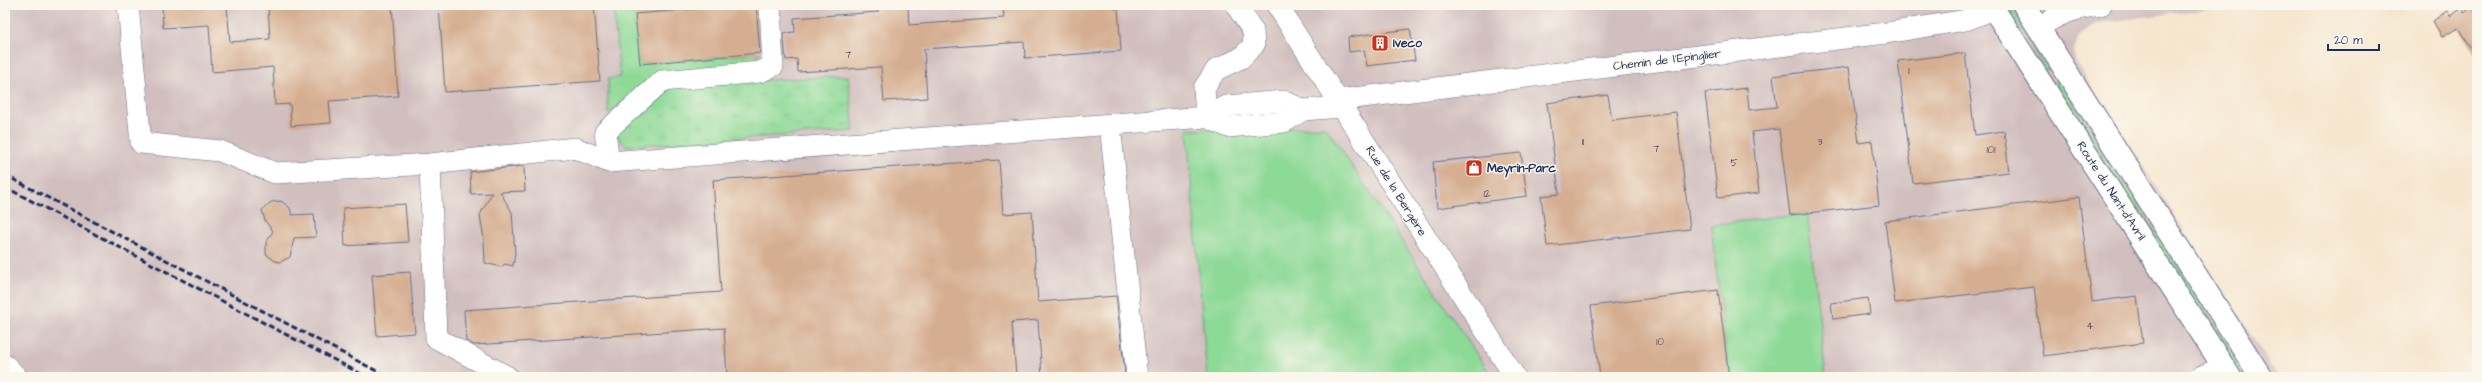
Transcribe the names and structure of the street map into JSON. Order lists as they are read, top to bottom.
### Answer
{
  "streets": {
    "main road": ["Route du Nant-d'Avril"],
    "street": ["Chemin de l'Epinglier", "Rue de la Bergère"]
  },
  "crossings": [
    ["Chemin de l'Epinglier", "Rue de la Bergère"],
    ["Chemin de l'Epinglier", "Route du Nant-d'Avril"]
  ],
  "places": {
    "building": ["Iveco"],
    "shop": ["Meyrin-Parc"]
  },
  "house_numbers": [
    "7",
    "1",
    "11",
    "3",
    "7",
    "101",
    "5",
    "12",
    "4",
    "10"
  ],
  "scale_bar": "20 m"
}
